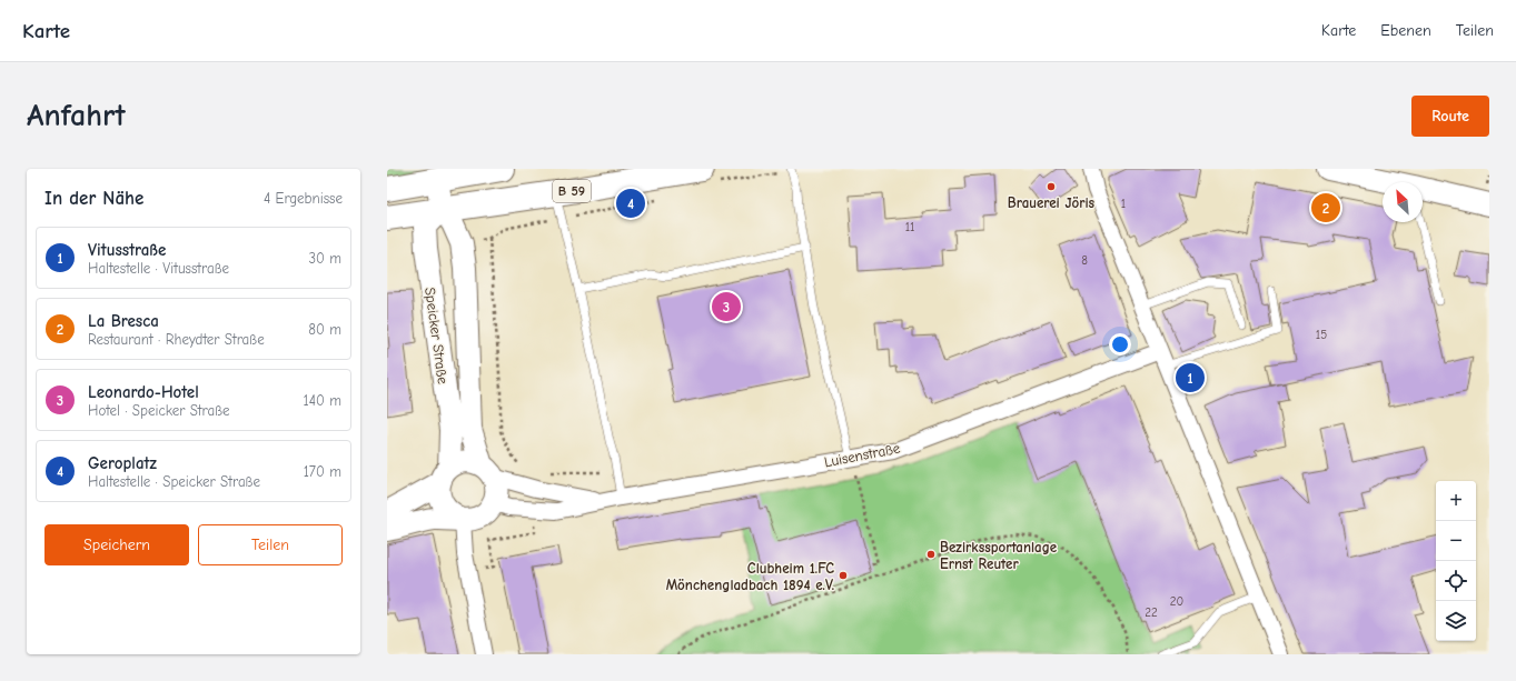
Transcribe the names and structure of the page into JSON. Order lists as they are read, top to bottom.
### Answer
{
  "streets": {
    "main road": ["B 59"],
    "street": ["Speicker Straße", "Luisenstraße"]
  },
  "crossings": [
    ["B 59", "Speicker Straße"],
    ["Speicker Straße", "Luisenstraße"]
  ],
  "places": ["Brauerei Jöris", "Bezirkssportanlage Ernst Reuter", "Clubheim 1.FC Mönchengladbach 1894 e.V."],
  "house_numbers": [
    "1",
    "11",
    "8",
    "15",
    "20",
    "22"
  ],
  "north": "top left",
  "page": {
    "header": "Karte",
    "nav": ["Karte", "Ebenen", "Teilen"],
    "buttons": [
      "Route",
      ["Speichern", "Teilen"]
    ],
    "title": "Anfahrt",
    "heading": ["In der Nähe", "4 Ergebnisse"],
    "pins": [
      "4",
      "2",
      "3",
      "1"
    ],
    "list": [
      {
        "mark": "1",
        "name": "Vitusstraße",
        "note": "Haltestelle · Vitusstraße",
        "value": "30 m"
      },
      {
        "mark": "2",
        "name": "La Bresca",
        "note": "Restaurant · Rheydter Straße",
        "value": "80 m"
      },
      {
        "mark": "3",
        "name": "Leonardo-Hotel",
        "note": "Hotel · Speicker Straße",
        "value": "140 m"
      },
      {
        "mark": "4",
        "name": "Geroplatz",
        "note": "Haltestelle · Speicker Straße",
        "value": "170 m"
      }
    ],
    "map_buttons": ["+", "−"]
  }
}
